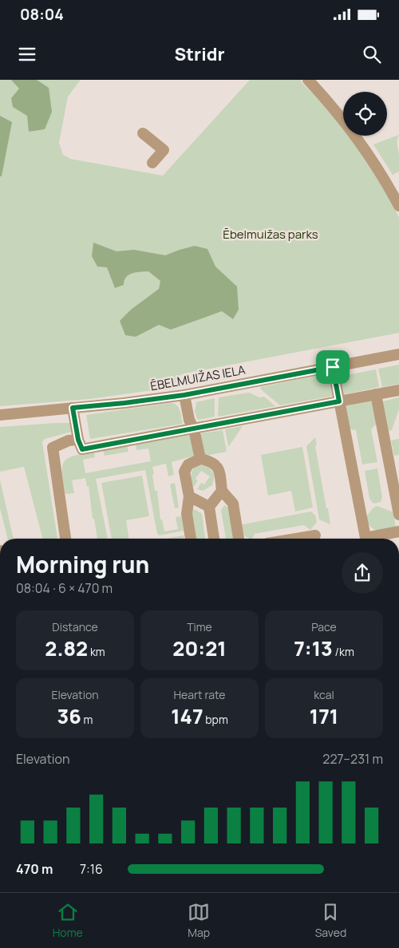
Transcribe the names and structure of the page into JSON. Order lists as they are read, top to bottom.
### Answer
{
  "streets": {
    "street": ["ĒBELMUIŽAS IELA"]
  },
  "parks": ["Ēbelmuižas parks"],
  "page": {
    "status": "08:04",
    "header": "Stridr",
    "heading": ["Morning run", "08:04 · 6 × 470 m"],
    "stats": [
      ["Distance", "2.82 km"],
      ["Time", "20:21"],
      ["Pace", "7:13 /km"],
      ["Elevation", "36 m"],
      ["Heart rate", "147 bpm"],
      ["kcal", "171"]
    ],
    "chart": ["Elevation", "227–231 m"],
    "list": [
      {
        "name": "470 m",
        "note": "7:16"
      }
    ],
    "tabs": ["Home", "Map", "Saved"]
  }
}
